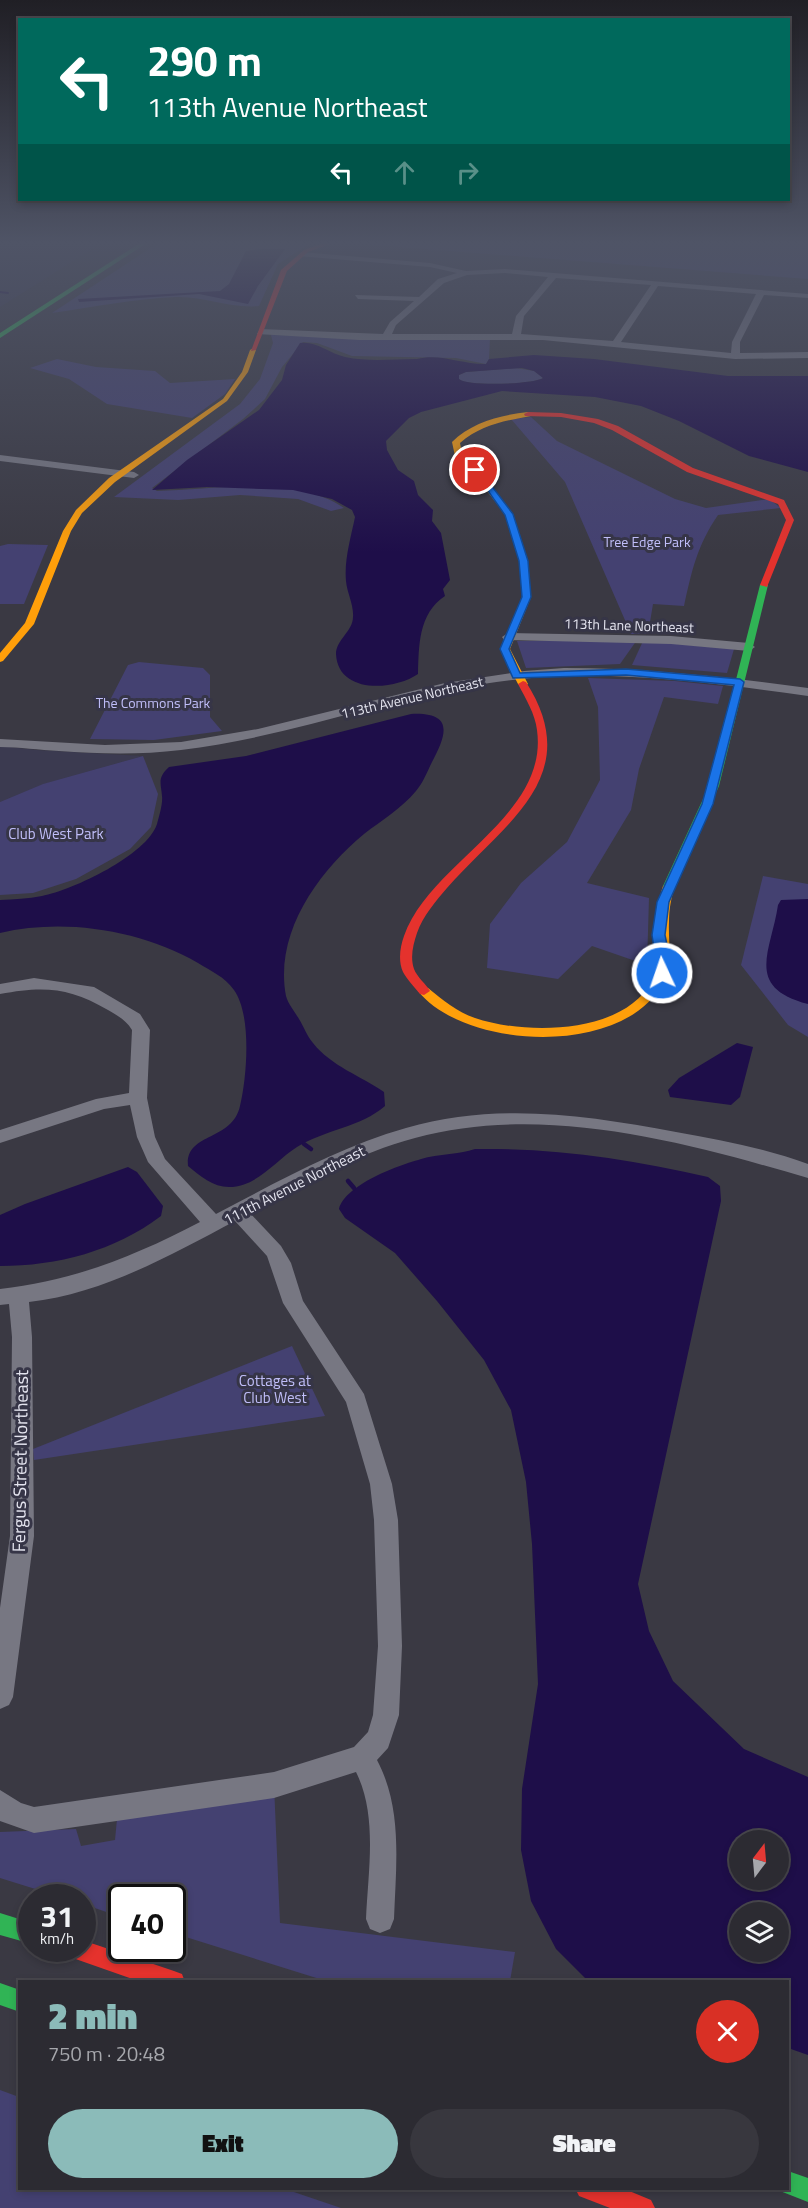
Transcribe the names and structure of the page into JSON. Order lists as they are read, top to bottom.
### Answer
{
  "streets": {
    "street": [
      "113th Lane Northeast",
      "113th Avenue Northeast",
      "111th Avenue Northeast",
      "Fergus Street Northeast"
    ]
  },
  "crossings": [
    ["111th Avenue Northeast", "Fergus Street Northeast"]
  ],
  "parks": [
    "Tree Edge Park",
    "The Commons Park",
    "Club West Park",
    "Cottages at Club West"
  ],
  "north": "top",
  "page": {
    "turn": ["290 m", "113th Avenue Northeast"],
    "speed": "31 km/h",
    "limit": "40",
    "heading": ["2 min", "750 m · 20:48"],
    "buttons": ["Exit", "Share"]
  }
}
